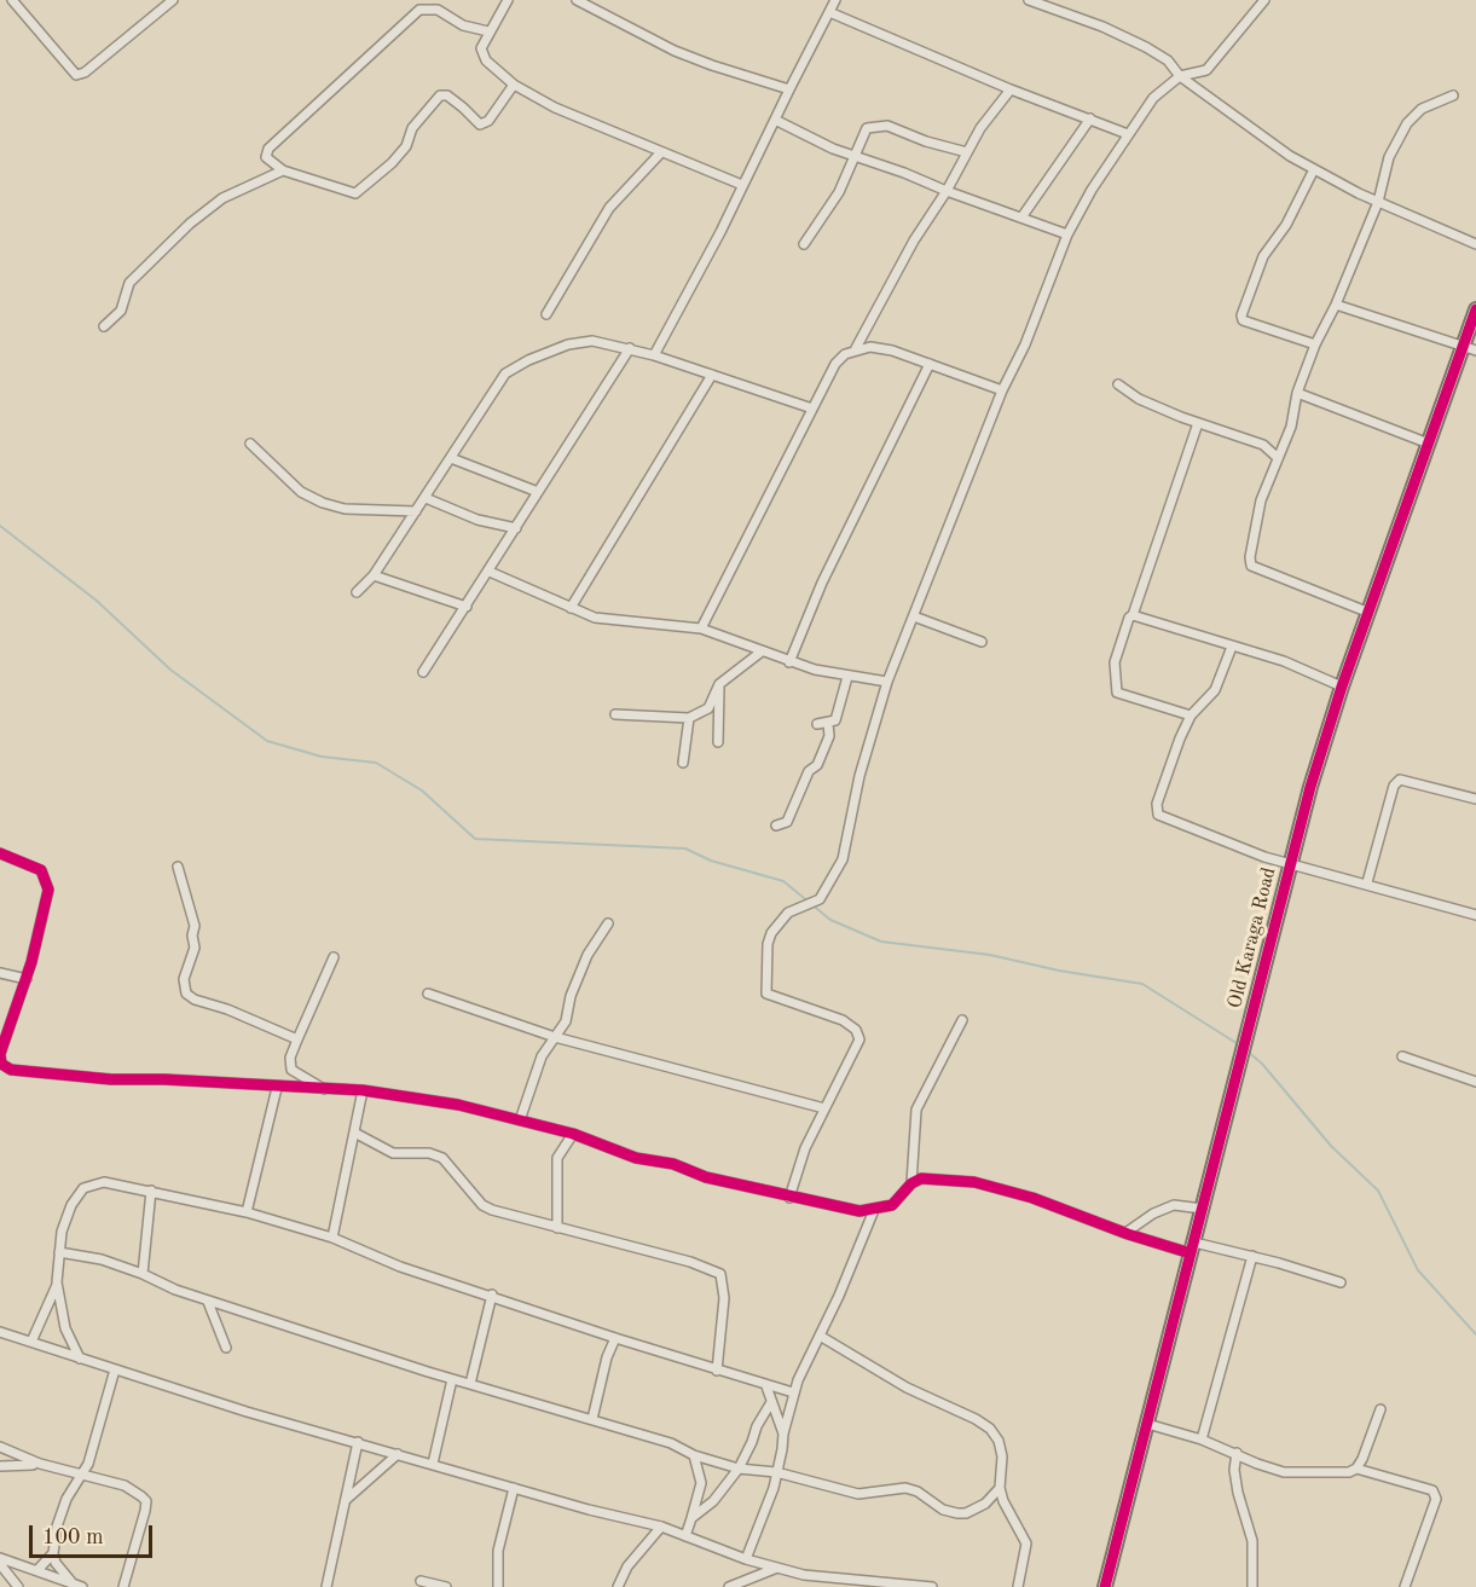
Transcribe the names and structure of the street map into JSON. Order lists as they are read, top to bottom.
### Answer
{
  "streets": {
    "street": ["Old Karaga Road"]
  },
  "scale_bar": "100 m"
}
